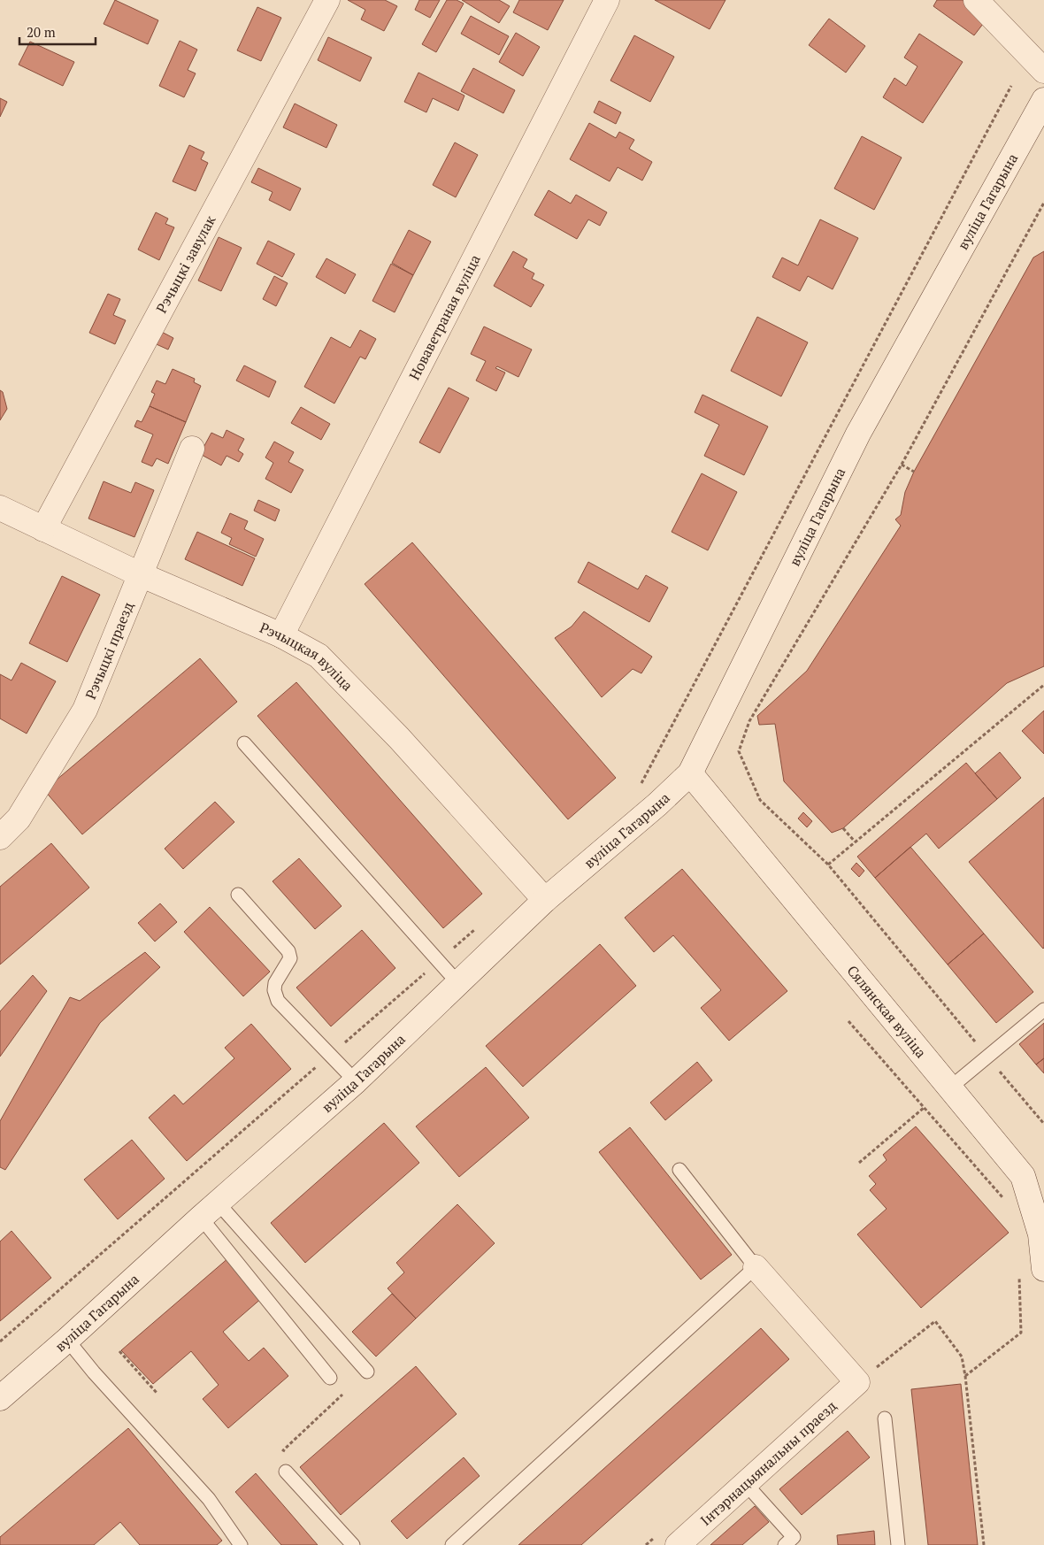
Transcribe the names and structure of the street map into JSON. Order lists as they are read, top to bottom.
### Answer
{
  "streets": {
    "street": [
      "вуліца Гагарына",
      "Рэчыцкі завулак",
      "Новаветраная вуліца",
      "Рэчыцкі праезд",
      "Рэчыцкая вуліца",
      "Сялянская вуліца",
      "Інтэрнацыянальны праезд"
    ]
  },
  "crossings": [
    ["вуліца Гагарына", "Рэчыцкая вуліца"],
    ["вуліца Гагарына", "Сялянская вуліца"],
    ["Рэчыцкі завулак", "Рэчыцкая вуліца"],
    ["Новаветраная вуліца", "Рэчыцкая вуліца"],
    ["Рэчыцкі праезд", "Рэчыцкая вуліца"]
  ],
  "scale_bar": "20 m"
}
